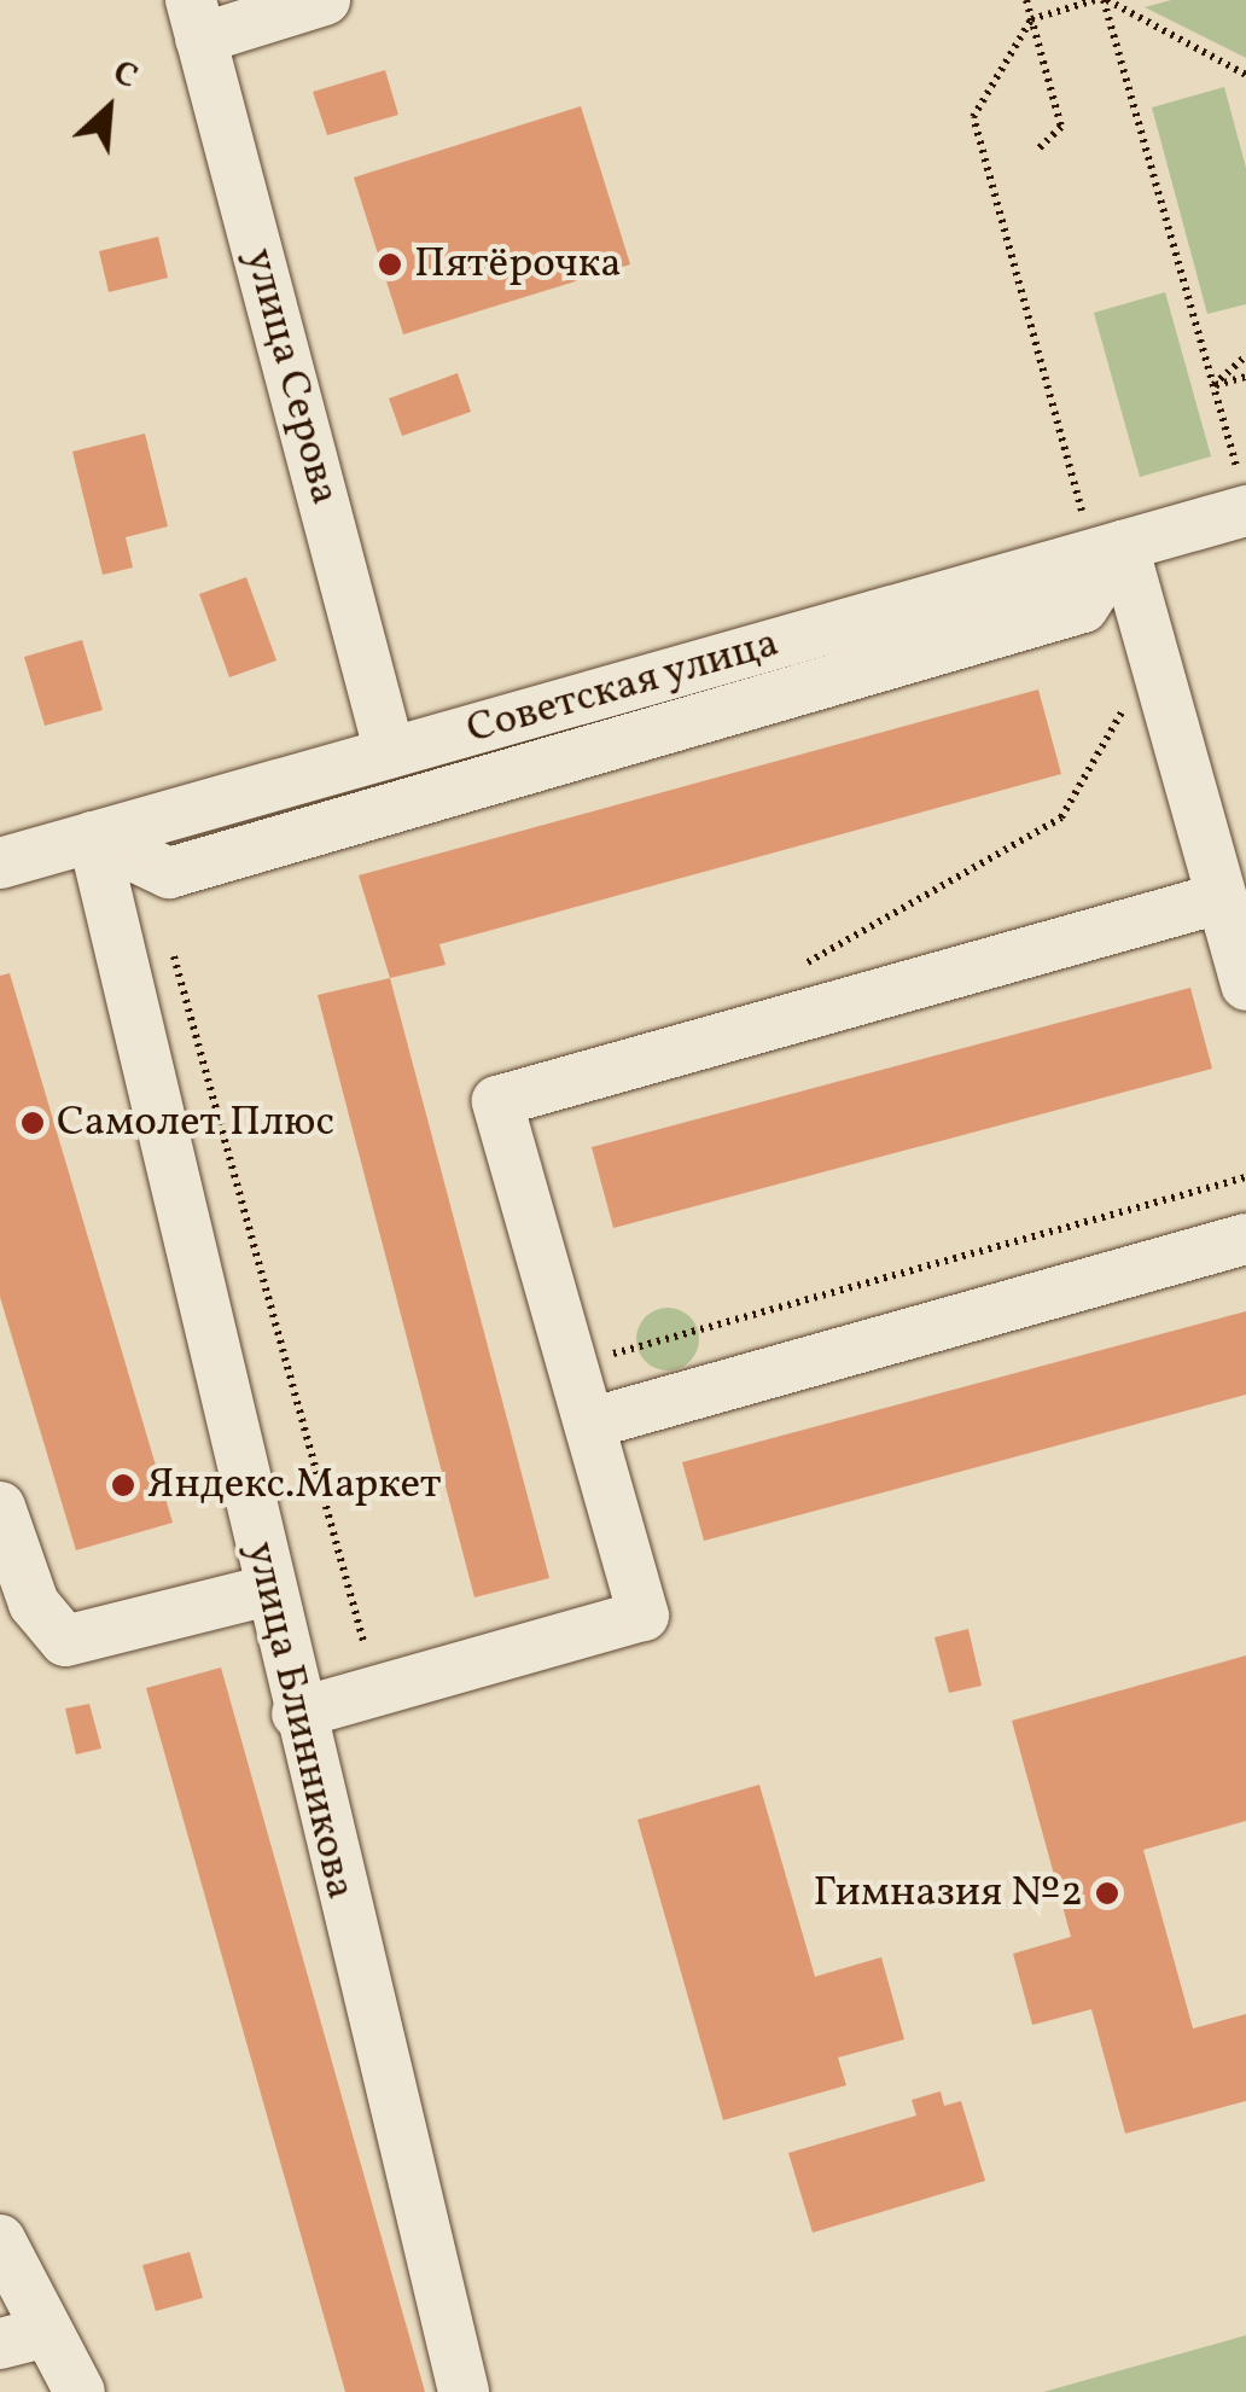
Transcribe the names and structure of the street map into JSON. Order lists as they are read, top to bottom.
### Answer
{
  "streets": {
    "street": ["улица Серова", "Советская улица", "улица Блинникова"]
  },
  "crossings": [
    ["улица Серова", "Советская улица"],
    ["Советская улица", "улица Блинникова"]
  ],
  "places": [
    "Пятёрочка",
    "Самолет Плюс",
    "Яндекс.Маркет",
    "Гимназия №2"
  ],
  "north": "top right"
}
